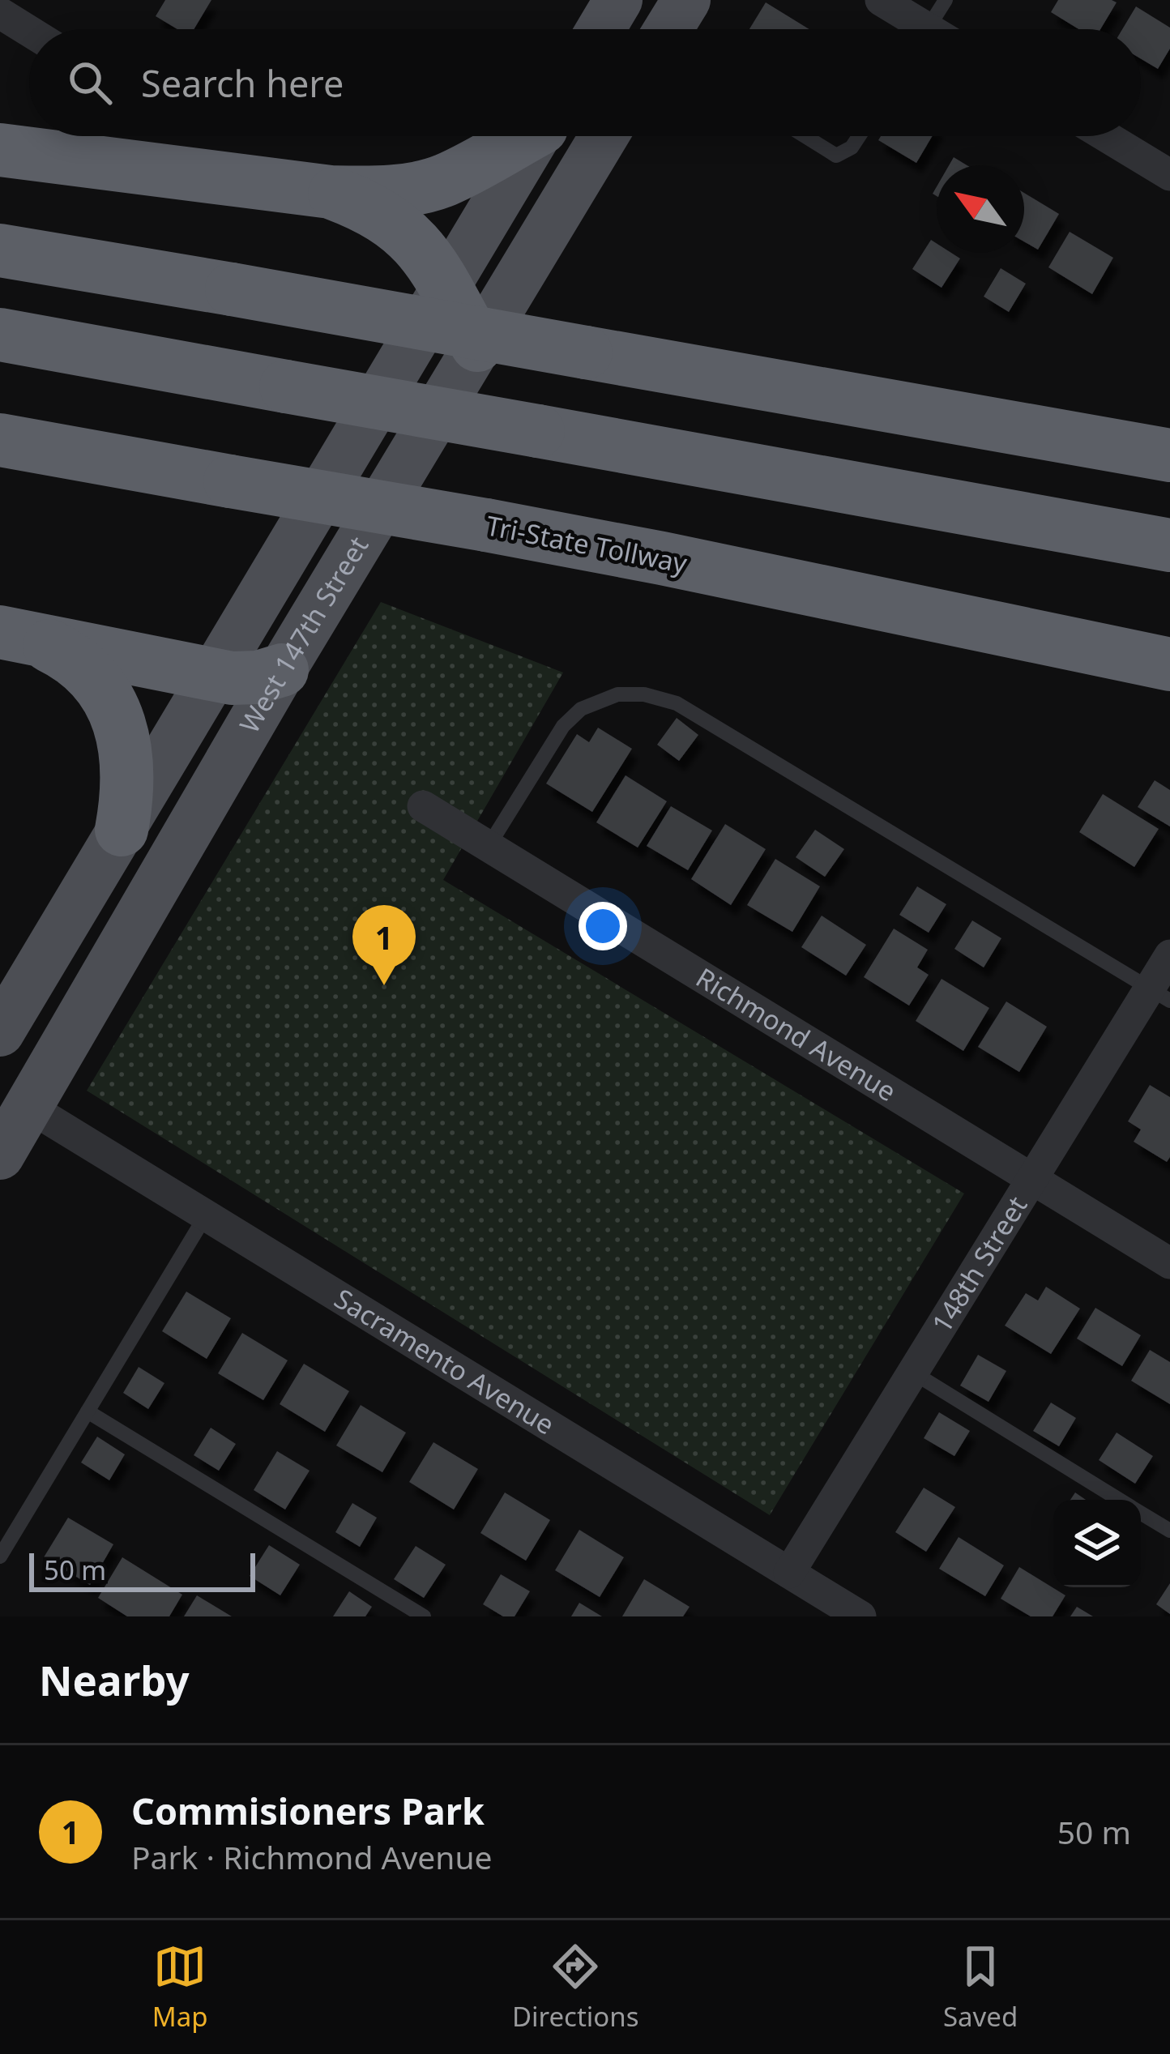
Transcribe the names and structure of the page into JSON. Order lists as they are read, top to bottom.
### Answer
{
  "streets": {
    "highway": ["Tri-State Tollway"],
    "main road": ["West 147th Street"],
    "street": ["Richmond Avenue", "148th Street", "Sacramento Avenue"]
  },
  "crossings": [
    ["West 147th Street", "Sacramento Avenue"],
    ["Richmond Avenue", "148th Street"],
    ["148th Street", "Sacramento Avenue"]
  ],
  "scale_bar": "50 m",
  "north": "top left",
  "page": {
    "search": "Search here",
    "pins": "1",
    "scale": "50 m",
    "heading": "Nearby",
    "list": [
      {
        "mark": "1",
        "name": "Commisioners Park",
        "note": "Park · Richmond Avenue",
        "value": "50 m"
      }
    ],
    "nav": ["Map", "Directions", "Saved"]
  }
}
